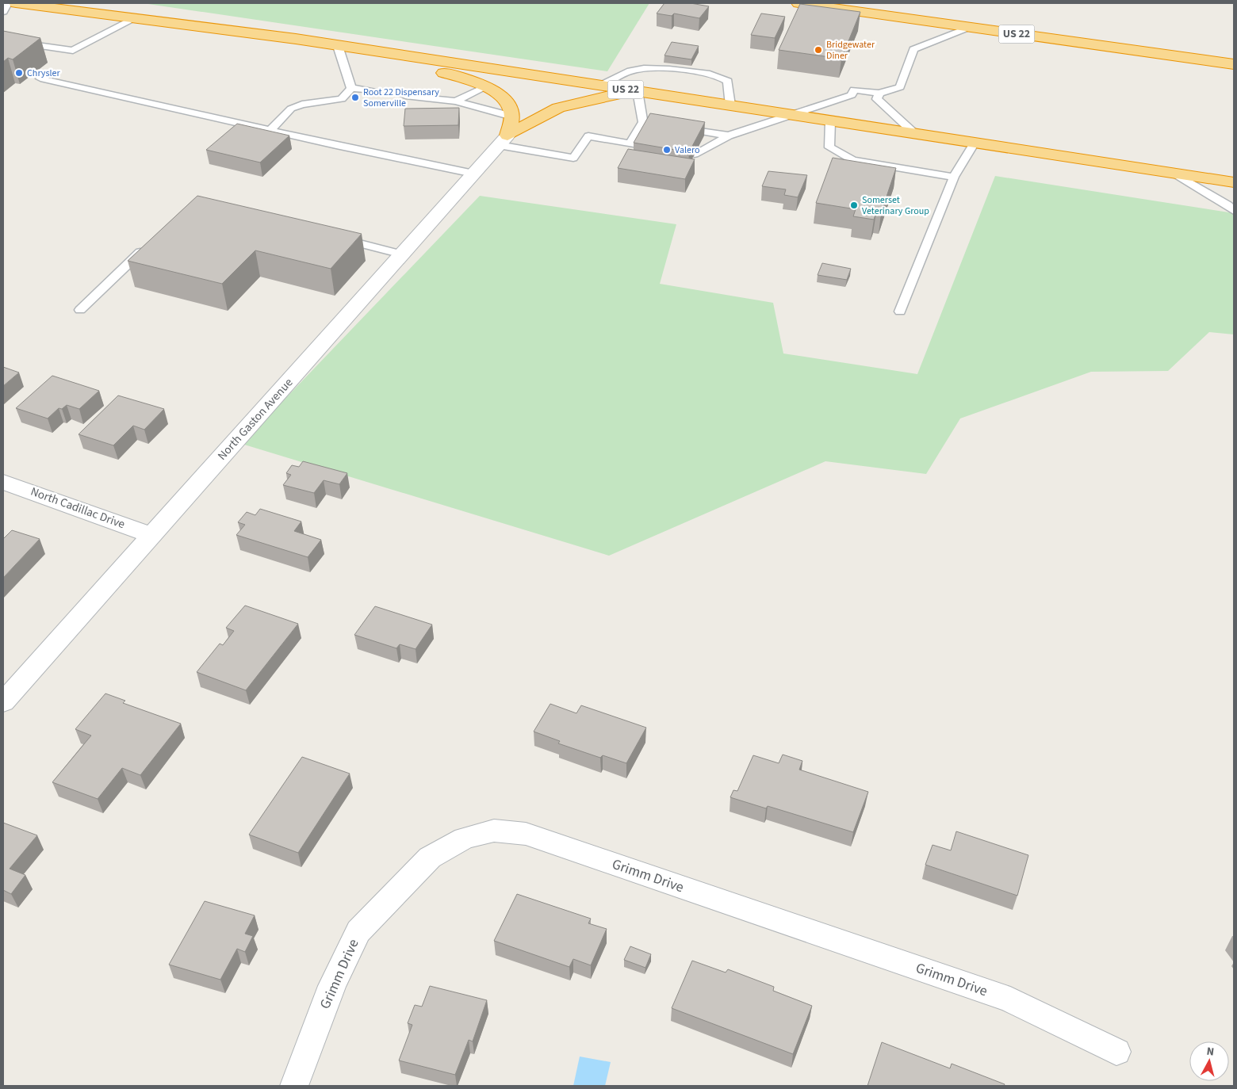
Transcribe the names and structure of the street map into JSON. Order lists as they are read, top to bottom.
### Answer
{
  "streets": {
    "highway": ["US 22"],
    "street": ["North Gaston Avenue", "North Cadillac Drive", "Grimm Drive"]
  },
  "crossings": [
    ["North Gaston Avenue", "North Cadillac Drive"]
  ],
  "places": [
    "Bridgewater Diner",
    "Chrysler",
    "Root 22 Dispensary Somerville",
    "Valero",
    "Somerset Veterinary Group"
  ],
  "north": "top"
}
